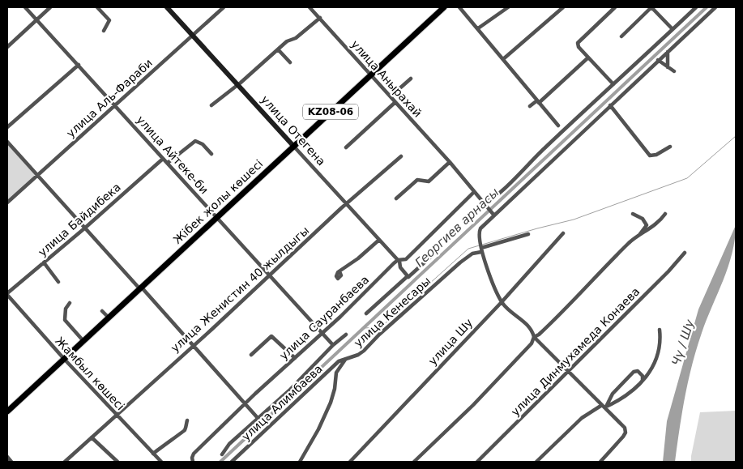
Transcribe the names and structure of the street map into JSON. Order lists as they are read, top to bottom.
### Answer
{
  "streets": {
    "highway": ["KZ08-06", "Жібек жолы көшесі"],
    "main road": ["улица Отегена"],
    "street": [
      "улица Анырахай",
      "улица Аль-Фараби",
      "улица Айтеке-би",
      "улица Байдибека",
      "улица Женистин 40 жылдыгы",
      "улица Кенесары",
      "улица Сауранбаева",
      "улица Шу",
      "улица Динмухамеда Конаева",
      "Жамбыл көшесі",
      "улица Алимбаева"
    ]
  },
  "crossings": [
    ["улица Анырахай", "Жібек жолы көшесі"],
    ["улица Анырахай", "улица Сауранбаева"],
    ["улица Аль-Фараби", "улица Отегена"],
    ["улица Аль-Фараби", "улица Айтеке-би"],
    ["улица Отегена", "Жібек жолы көшесі"],
    ["улица Отегена", "улица Женистин 40 жылдыгы"],
    ["улица Отегена", "улица Сауранбаева"],
    ["улица Айтеке-би", "Жібек жолы көшесі"],
    ["улица Айтеке-би", "улица Байдибека"],
    ["улица Айтеке-би", "улица Женистин 40 жылдыгы"],
    ["улица Айтеке-би", "улица Сауранбаева"],
    ["Жібек жолы көшесі", "Жамбыл көшесі"],
    ["улица Байдибека", "Жамбыл көшесі"],
    ["улица Женистин 40 жылдыгы", "Жамбыл көшесі"],
    ["улица Кенесары", "улица Алимбаева"]
  ],
  "water": ["Георгиев арнасы", "Чү / Шу"]
}
